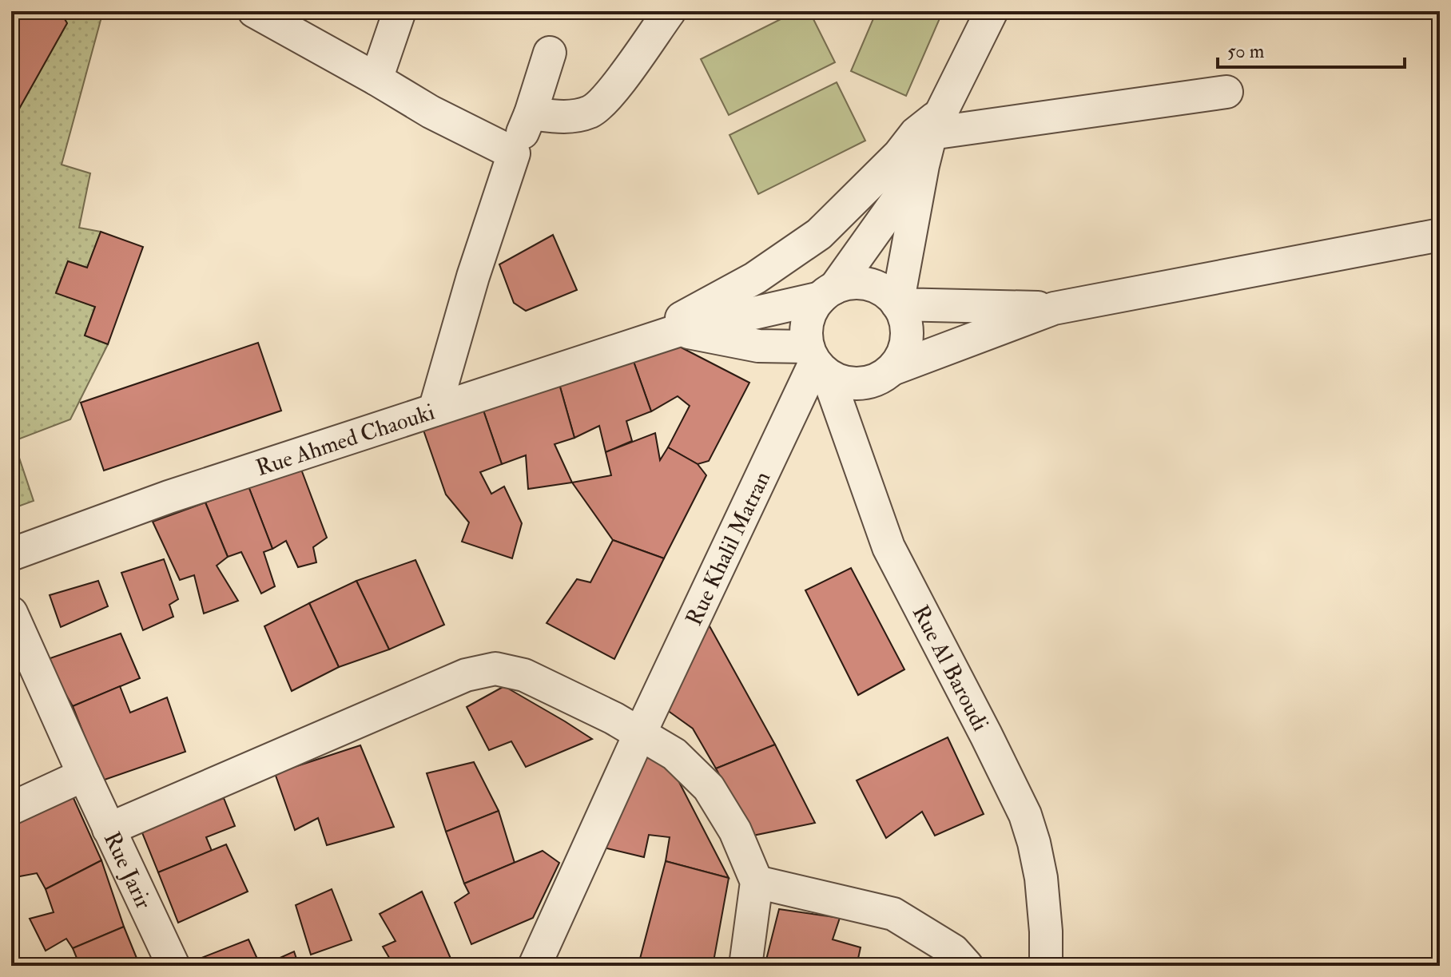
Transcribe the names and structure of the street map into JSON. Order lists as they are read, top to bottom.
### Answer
{
  "streets": {
    "street": [
      "Rue Ahmed Chaouki",
      "Rue Khalil Matran",
      "Rue Al Baroudi",
      "Rue Jarir"
    ]
  },
  "crossings": [
    ["Rue Ahmed Chaouki", "Rue Khalil Matran"],
    ["Rue Ahmed Chaouki", "Rue Al Baroudi"],
    ["Rue Khalil Matran", "Rue Al Baroudi"]
  ],
  "scale_bar": "50 m"
}
